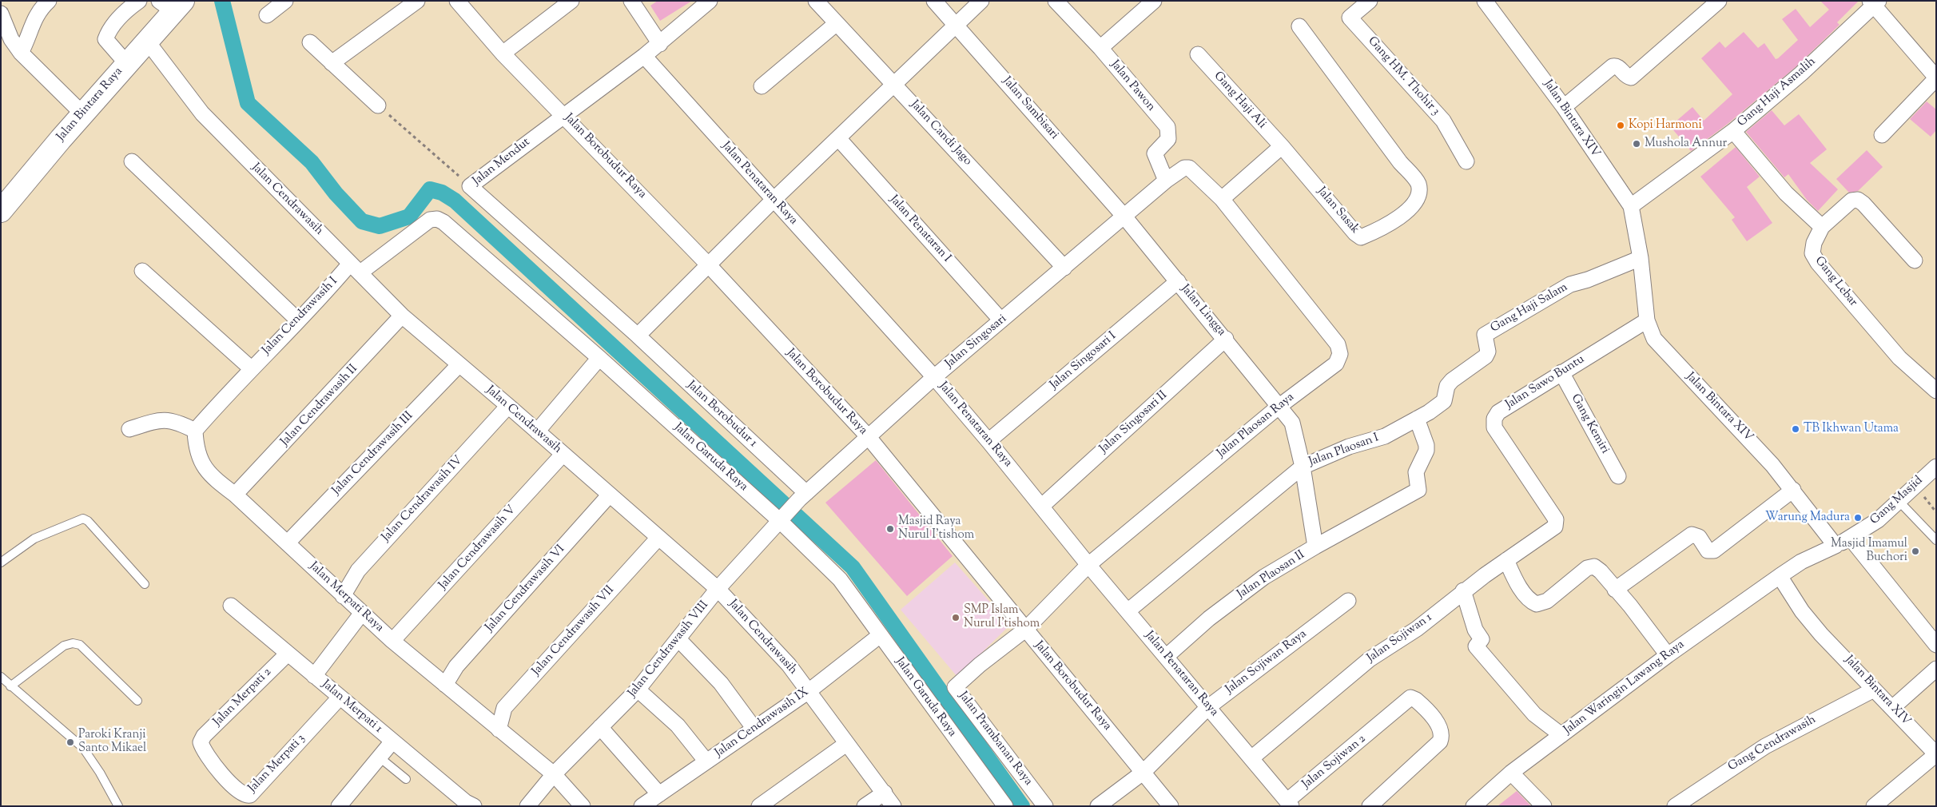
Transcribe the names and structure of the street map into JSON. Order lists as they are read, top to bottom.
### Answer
{
  "streets": {
    "main road": ["Jalan Bintara Raya"],
    "street": [
      "Gang HM. Thohir 3",
      "Jalan Pawon",
      "Gang Haji Asmalih",
      "Gang Haji Ali",
      "Jalan Sambisari",
      "Jalan Bintara XIV",
      "Jalan Candi Jago",
      "Jalan Borobudur Raya",
      "Jalan Mendut",
      "Jalan Penataran Raya",
      "Jalan Cendrawasih",
      "Jalan Sasak",
      "Jalan Penataran I",
      "Gang Lebar",
      "Gang Haji Salam",
      "Jalan Lingga",
      "Jalan Cendrawasih I",
      "Jalan Singosari",
      "Jalan Singosari I",
      "Jalan Sawo Buntu",
      "Jalan Cendrawasih II",
      "Jalan Borobudur 1",
      "Jalan Singosari II",
      "Gang Kemiri",
      "Jalan Plaosan Raya",
      "Jalan Plaosan I",
      "Jalan Cendrawasih III",
      "Jalan Garuda Raya",
      "Jalan Cendrawasih IV",
      "Gang Masjid",
      "Jalan Cendrawasih V",
      "Jalan Plaosan II",
      "Jalan Cendrawasih VI",
      "Jalan Merpati Raya",
      "Jalan Cendrawasih VII",
      "Jalan Sojiwan 1",
      "Jalan Cendrawasih VIII",
      "Jalan Sojiwan Raya",
      "Jalan Waringin Lawang Raya",
      "Jalan Merpati 2",
      "Jalan Merpati 1",
      "Jalan Cendrawasih IX",
      "Jalan Prambanan Raya",
      "Gang Cendrawasih",
      "Jalan Sojiwan 2",
      "Jalan Merpati 3"
    ]
  },
  "crossings": [
    ["Gang Haji Asmalih", "Jalan Bintara XIV"],
    ["Gang Haji Ali", "Jalan Sasak"],
    ["Jalan Bintara Raya", "Jalan Cendrawasih"],
    ["Jalan Sambisari", "Jalan Lingga"],
    ["Jalan Sambisari", "Jalan Singosari"],
    ["Jalan Bintara XIV", "Gang Haji Salam"],
    ["Jalan Bintara XIV", "Jalan Sawo Buntu"],
    ["Jalan Bintara XIV", "Gang Masjid"],
    ["Jalan Bintara XIV", "Jalan Waringin Lawang Raya"],
    ["Jalan Bintara XIV", "Gang Cendrawasih"],
    ["Jalan Candi Jago", "Jalan Singosari"],
    ["Jalan Borobudur Raya", "Jalan Mendut"],
    ["Jalan Borobudur Raya", "Jalan Singosari"],
    ["Jalan Borobudur Raya", "Jalan Plaosan Raya"],
    ["Jalan Borobudur Raya", "Jalan Sojiwan Raya"],
    ["Jalan Borobudur Raya", "Jalan Prambanan Raya"],
    ["Jalan Mendut", "Jalan Penataran Raya"],
    ["Jalan Mendut", "Jalan Borobudur 1"],
    ["Jalan Penataran Raya", "Jalan Singosari"],
    ["Jalan Penataran Raya", "Jalan Singosari I"],
    ["Jalan Penataran Raya", "Jalan Singosari II"],
    ["Jalan Penataran Raya", "Jalan Plaosan Raya"],
    ["Jalan Penataran Raya", "Jalan Plaosan I"],
    ["Jalan Penataran Raya", "Jalan Plaosan II"],
    ["Jalan Penataran Raya", "Jalan Sojiwan 1"],
    ["Jalan Penataran Raya", "Jalan Sojiwan Raya"],
    ["Jalan Penataran Raya", "Jalan Sojiwan 2"],
    ["Jalan Cendrawasih", "Jalan Cendrawasih I"],
    ["Jalan Cendrawasih", "Jalan Cendrawasih II"],
    ["Jalan Cendrawasih", "Jalan Cendrawasih III"],
    ["Jalan Cendrawasih", "Jalan Garuda Raya"],
    ["Jalan Cendrawasih", "Jalan Cendrawasih IV"],
    ["Jalan Cendrawasih", "Jalan Cendrawasih V"],
    ["Jalan Cendrawasih", "Jalan Cendrawasih VI"],
    ["Jalan Cendrawasih", "Jalan Cendrawasih VII"],
    ["Jalan Cendrawasih", "Jalan Cendrawasih VIII"],
    ["Jalan Cendrawasih", "Jalan Cendrawasih IX"],
    ["Jalan Penataran I", "Jalan Singosari"],
    ["Gang Haji Salam", "Jalan Plaosan I"],
    ["Jalan Lingga", "Jalan Singosari"],
    ["Jalan Lingga", "Jalan Singosari I"],
    ["Jalan Lingga", "Jalan Singosari II"],
    ["Jalan Lingga", "Jalan Plaosan Raya"],
    ["Jalan Lingga", "Jalan Plaosan I"],
    ["Jalan Lingga", "Jalan Plaosan II"],
    ["Jalan Cendrawasih I", "Jalan Garuda Raya"],
    ["Jalan Singosari", "Jalan Borobudur 1"],
    ["Jalan Singosari", "Jalan Garuda Raya"],
    ["Jalan Singosari", "Jalan Cendrawasih VIII"],
    ["Jalan Sawo Buntu", "Gang Kemiri"],
    ["Jalan Sawo Buntu", "Jalan Sojiwan 1"],
    ["Jalan Cendrawasih II", "Jalan Merpati Raya"],
    ["Jalan Plaosan Raya", "Jalan Prambanan Raya"],
    ["Jalan Plaosan I", "Jalan Plaosan II"],
    ["Jalan Cendrawasih III", "Jalan Merpati Raya"],
    ["Jalan Garuda Raya", "Jalan Cendrawasih VIII"],
    ["Jalan Garuda Raya", "Jalan Cendrawasih IX"],
    ["Jalan Cendrawasih IV", "Jalan Merpati Raya"],
    ["Jalan Cendrawasih V", "Jalan Merpati Raya"],
    ["Jalan Cendrawasih VI", "Jalan Merpati Raya"],
    ["Jalan Merpati Raya", "Jalan Cendrawasih VII"],
    ["Jalan Merpati Raya", "Jalan Cendrawasih VIII"],
    ["Jalan Merpati 2", "Jalan Merpati 1"],
    ["Jalan Merpati 2", "Jalan Merpati 3"],
    ["Jalan Merpati 1", "Jalan Merpati 3"]
  ],
  "places": [
    "Kopi Harmoni",
    "Mushola Annur",
    "TB Ikhwan Utama",
    "Warung Madura",
    "Masjid Raya Nurul I'tishom",
    "Masjid Imamul Buchori",
    "SMP Islam Nurul I'tishom",
    "Paroki Kranji Santo Mikael"
  ]
}
